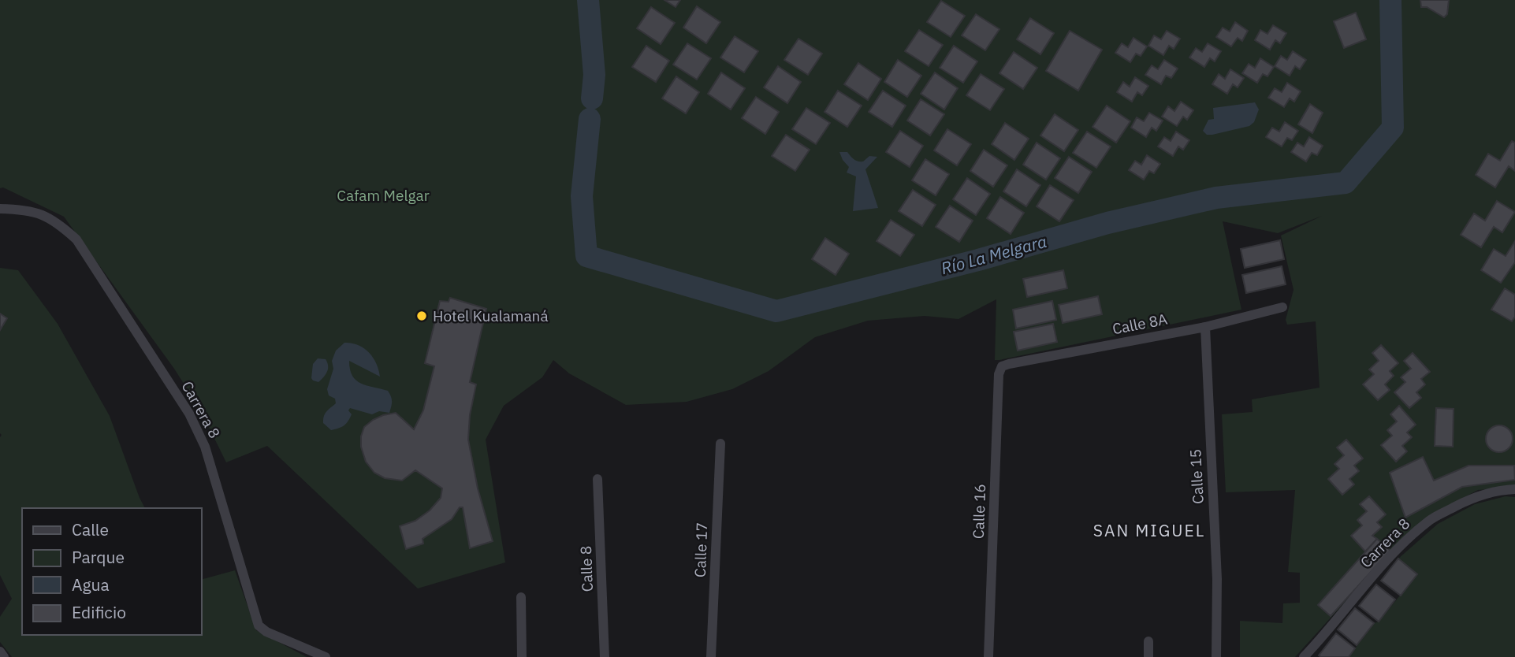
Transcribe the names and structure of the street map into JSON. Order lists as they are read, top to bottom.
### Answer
{
  "streets": {
    "street": [
      "Calle 8A",
      "Carrera 8",
      "Calle 15",
      "Calle 16",
      "Calle 17",
      "Calle 8"
    ]
  },
  "crossings": [
    ["Calle 8A", "Calle 15"],
    ["Calle 8A", "Calle 16"]
  ],
  "districts": ["SAN MIGUEL"],
  "water": ["Río La Melgara"],
  "parks": ["Cafam Melgar"],
  "places": ["Hotel Kualamaná"],
  "legend": [
    "Calle",
    "Parque",
    "Agua",
    "Edificio"
  ]
}
